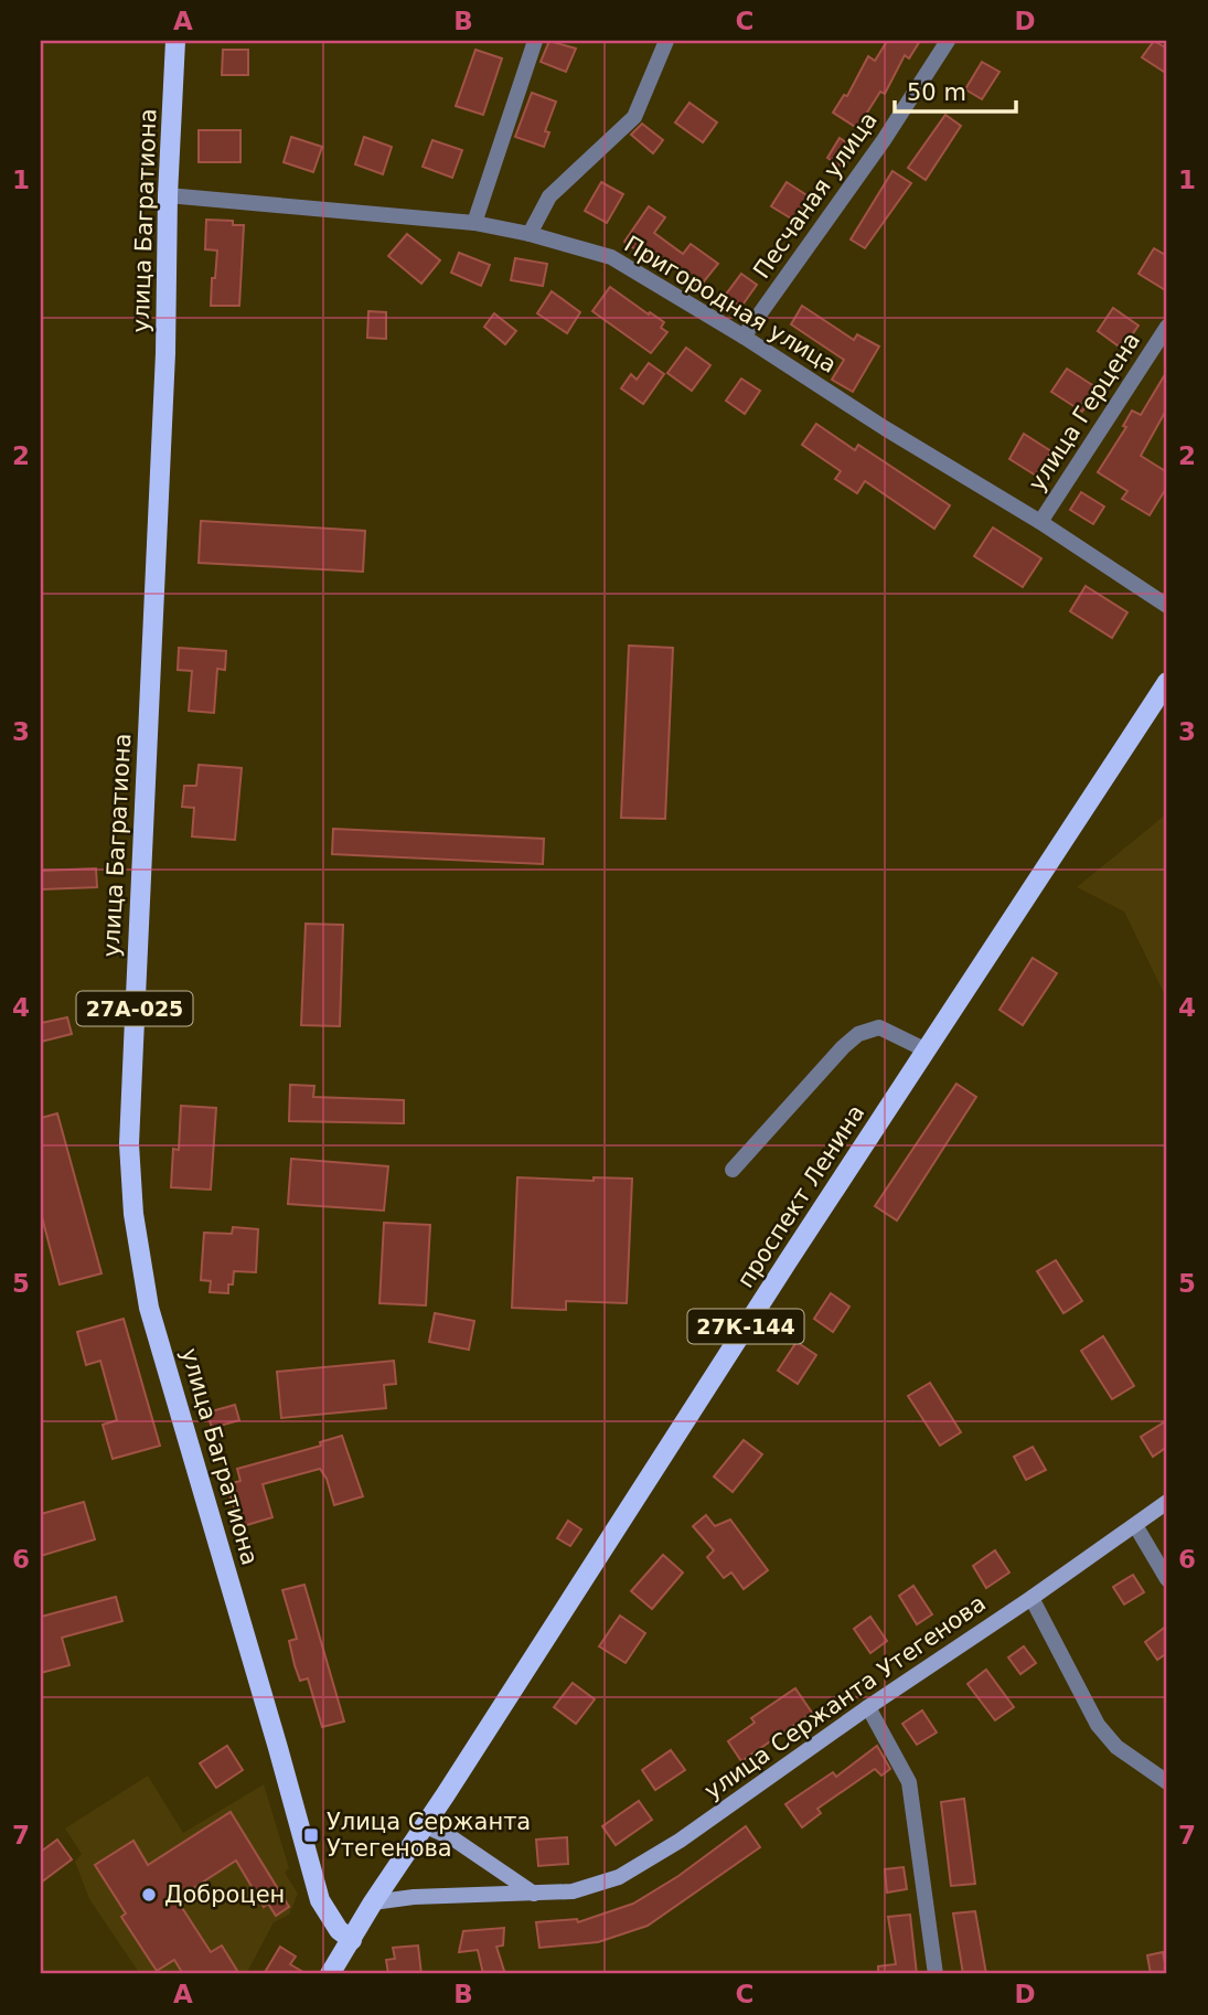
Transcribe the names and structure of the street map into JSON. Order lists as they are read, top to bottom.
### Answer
{
  "streets": {
    "main road": [
      "улица Багратиона",
      "27А-025",
      "проспект Ленина",
      "27К-144",
      "улица Сержанта Утегенова"
    ],
    "street": ["Песчаная улица", "Пригородная улица", "улица Герцена"]
  },
  "crossings": [
    ["Песчаная улица", "Пригородная улица"],
    ["улица Багратиона", "Пригородная улица"],
    ["улица Багратиона", "проспект Ленина"],
    ["Пригородная улица", "улица Герцена"],
    ["проспект Ленина", "улица Сержанта Утегенова"]
  ],
  "places": {
    "transit": ["Улица Сержанта Утегенова"],
    "other": ["Доброцен"]
  },
  "scale_bar": "50 m",
  "grid": {
    "columns": [
      "A",
      "B",
      "C",
      "D"
    ],
    "rows": [
      "1",
      "2",
      "3",
      "4",
      "5",
      "6",
      "7"
    ]
  }
}
